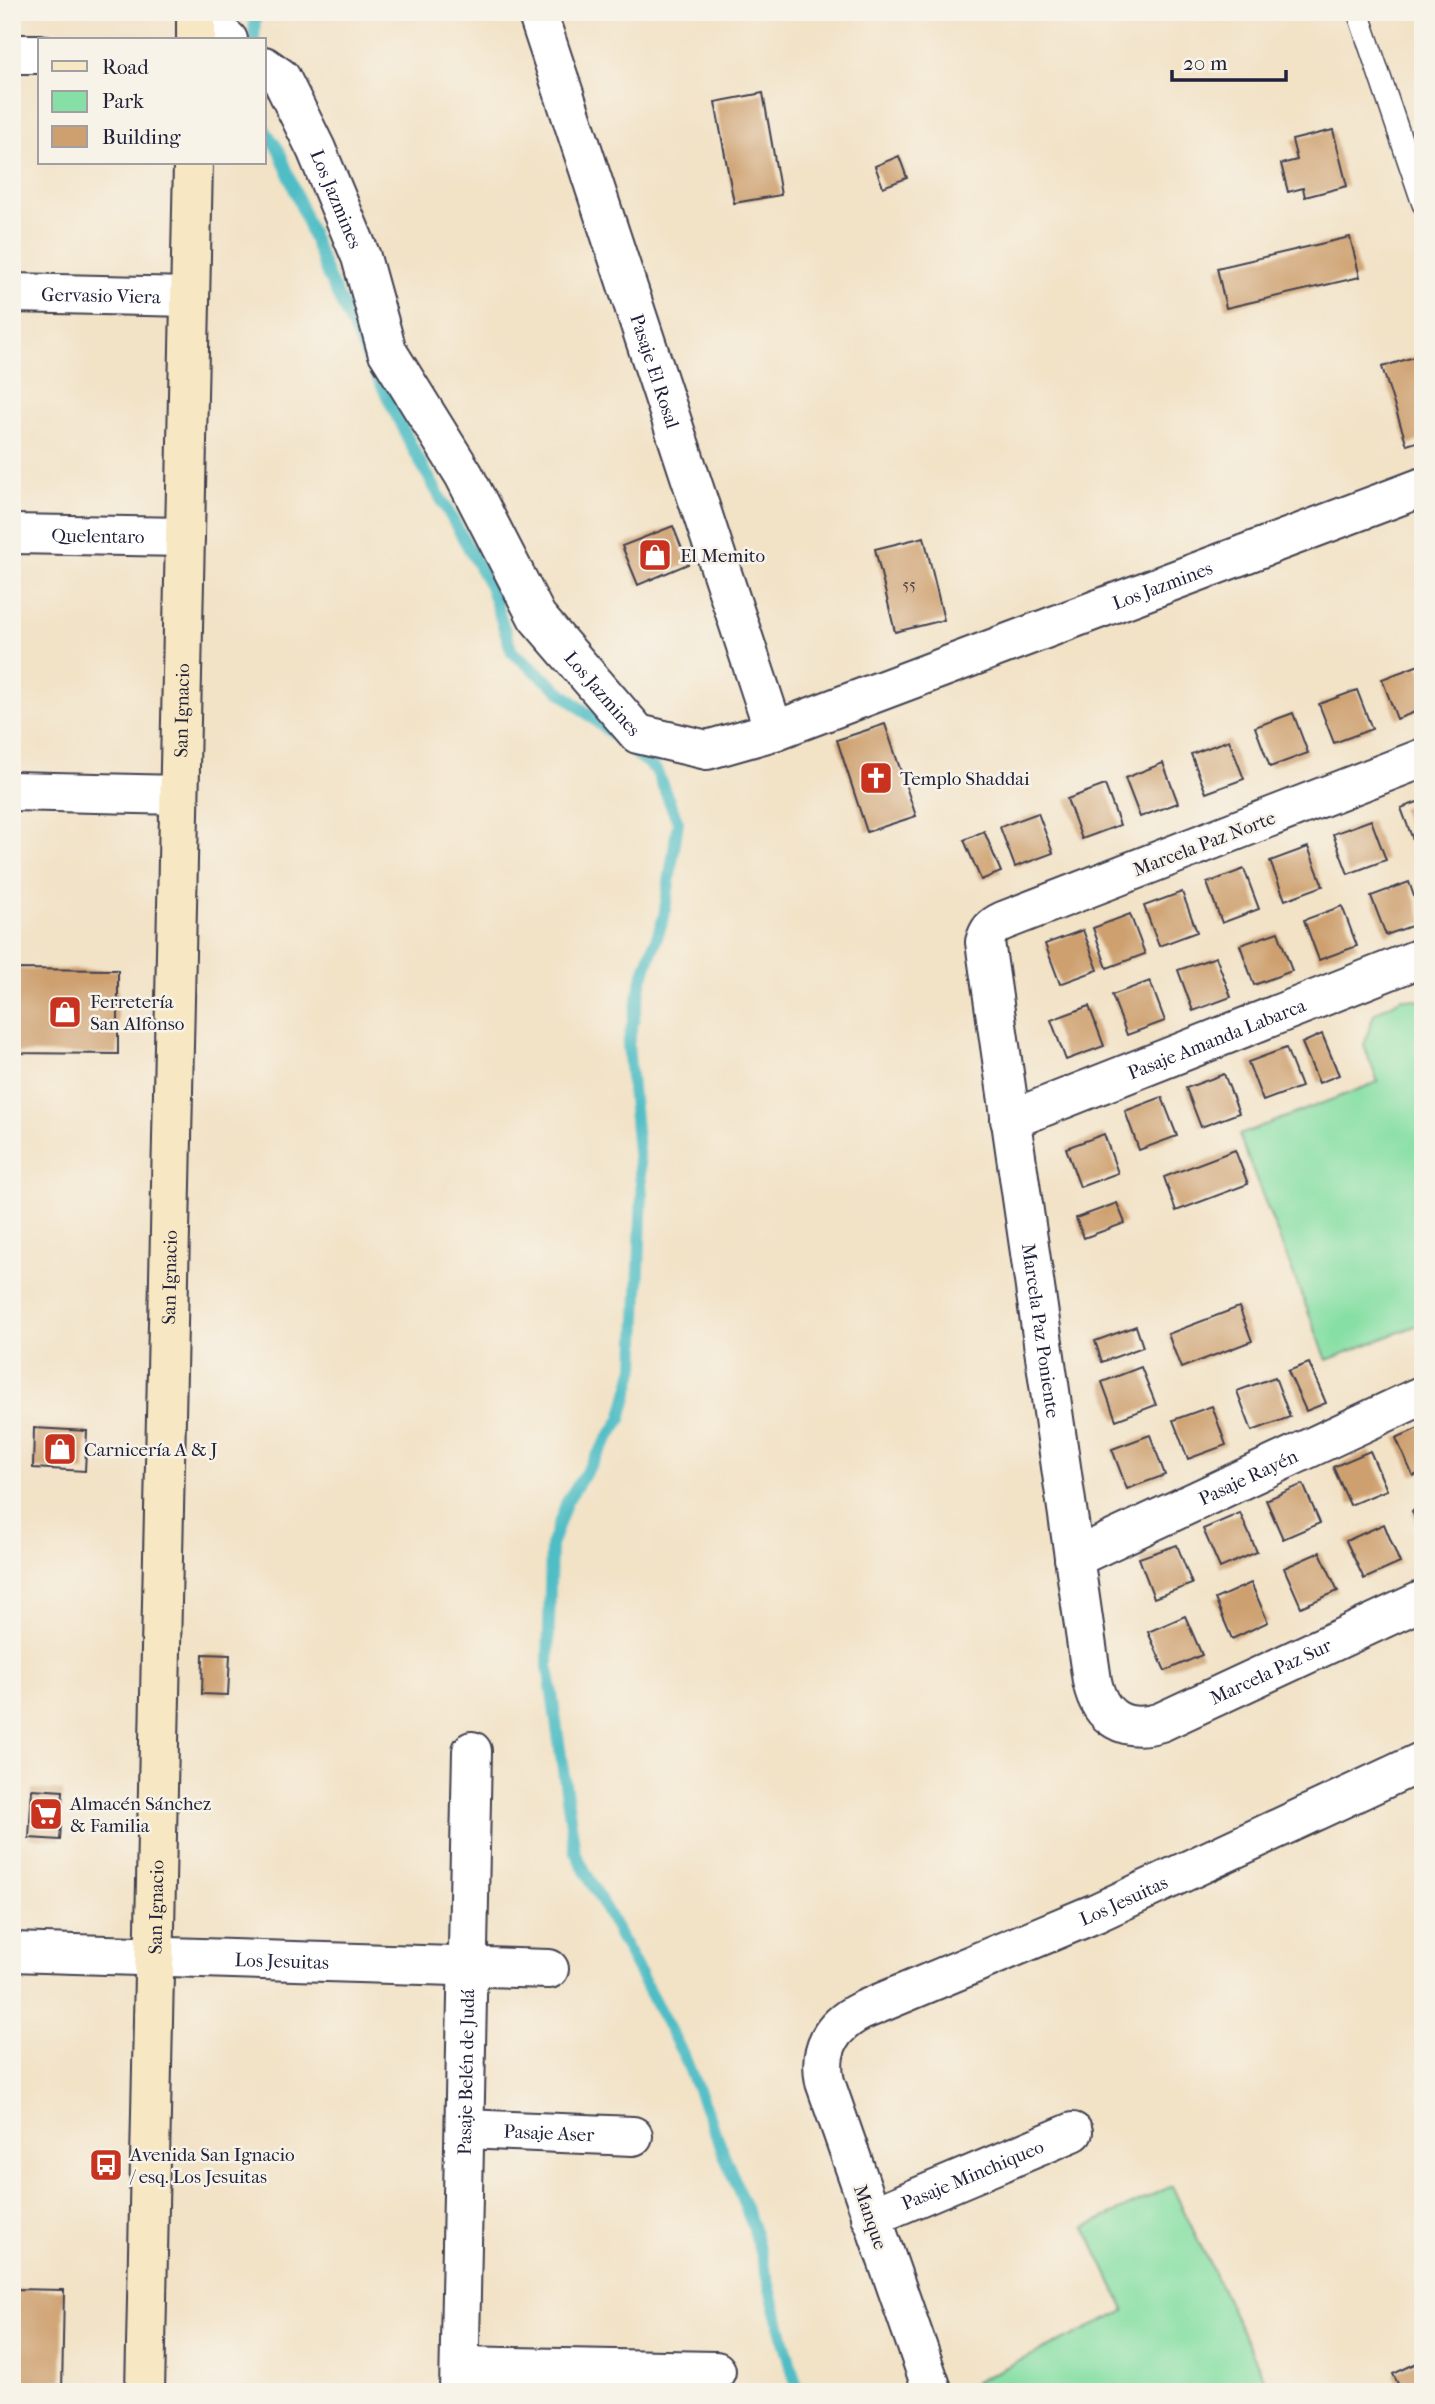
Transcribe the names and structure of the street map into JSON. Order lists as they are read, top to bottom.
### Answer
{
  "streets": {
    "main road": ["San Ignacio"],
    "street": [
      "Los Jazmines",
      "Gervasio Viera",
      "Pasaje El Rosal",
      "Quelentaro",
      "Marcela Paz Norte",
      "Pasaje Amanda Labarca",
      "Marcela Paz Poniente",
      "Pasaje Rayén",
      "Marcela Paz Sur",
      "Los Jesuitas",
      "Pasaje Belén de Judá",
      "Pasaje Aser",
      "Pasaje Minchiqueo",
      "Manque"
    ]
  },
  "crossings": [
    ["Los Jazmines", "Pasaje El Rosal"],
    ["Gervasio Viera", "San Ignacio"],
    ["Quelentaro", "San Ignacio"],
    ["San Ignacio", "Los Jesuitas"],
    ["Marcela Paz Norte", "Marcela Paz Poniente"],
    ["Pasaje Amanda Labarca", "Marcela Paz Poniente"],
    ["Marcela Paz Poniente", "Pasaje Rayén"],
    ["Marcela Paz Poniente", "Marcela Paz Sur"],
    ["Los Jesuitas", "Pasaje Belén de Judá"],
    ["Los Jesuitas", "Manque"],
    ["Pasaje Belén de Judá", "Pasaje Aser"],
    ["Pasaje Minchiqueo", "Manque"]
  ],
  "places": {
    "shop": ["El Memito", "Ferretería San Alfonso", "Carnicería A & J"],
    "church": ["Templo Shaddai"],
    "supermarket": ["Almacén Sánchez & Familia"],
    "bus stop": ["Avenida San Ignacio / esq. Los Jesuitas"]
  },
  "house_numbers": ["55"],
  "legend": ["Road", "Park", "Building"],
  "scale_bar": "20 m"
}
